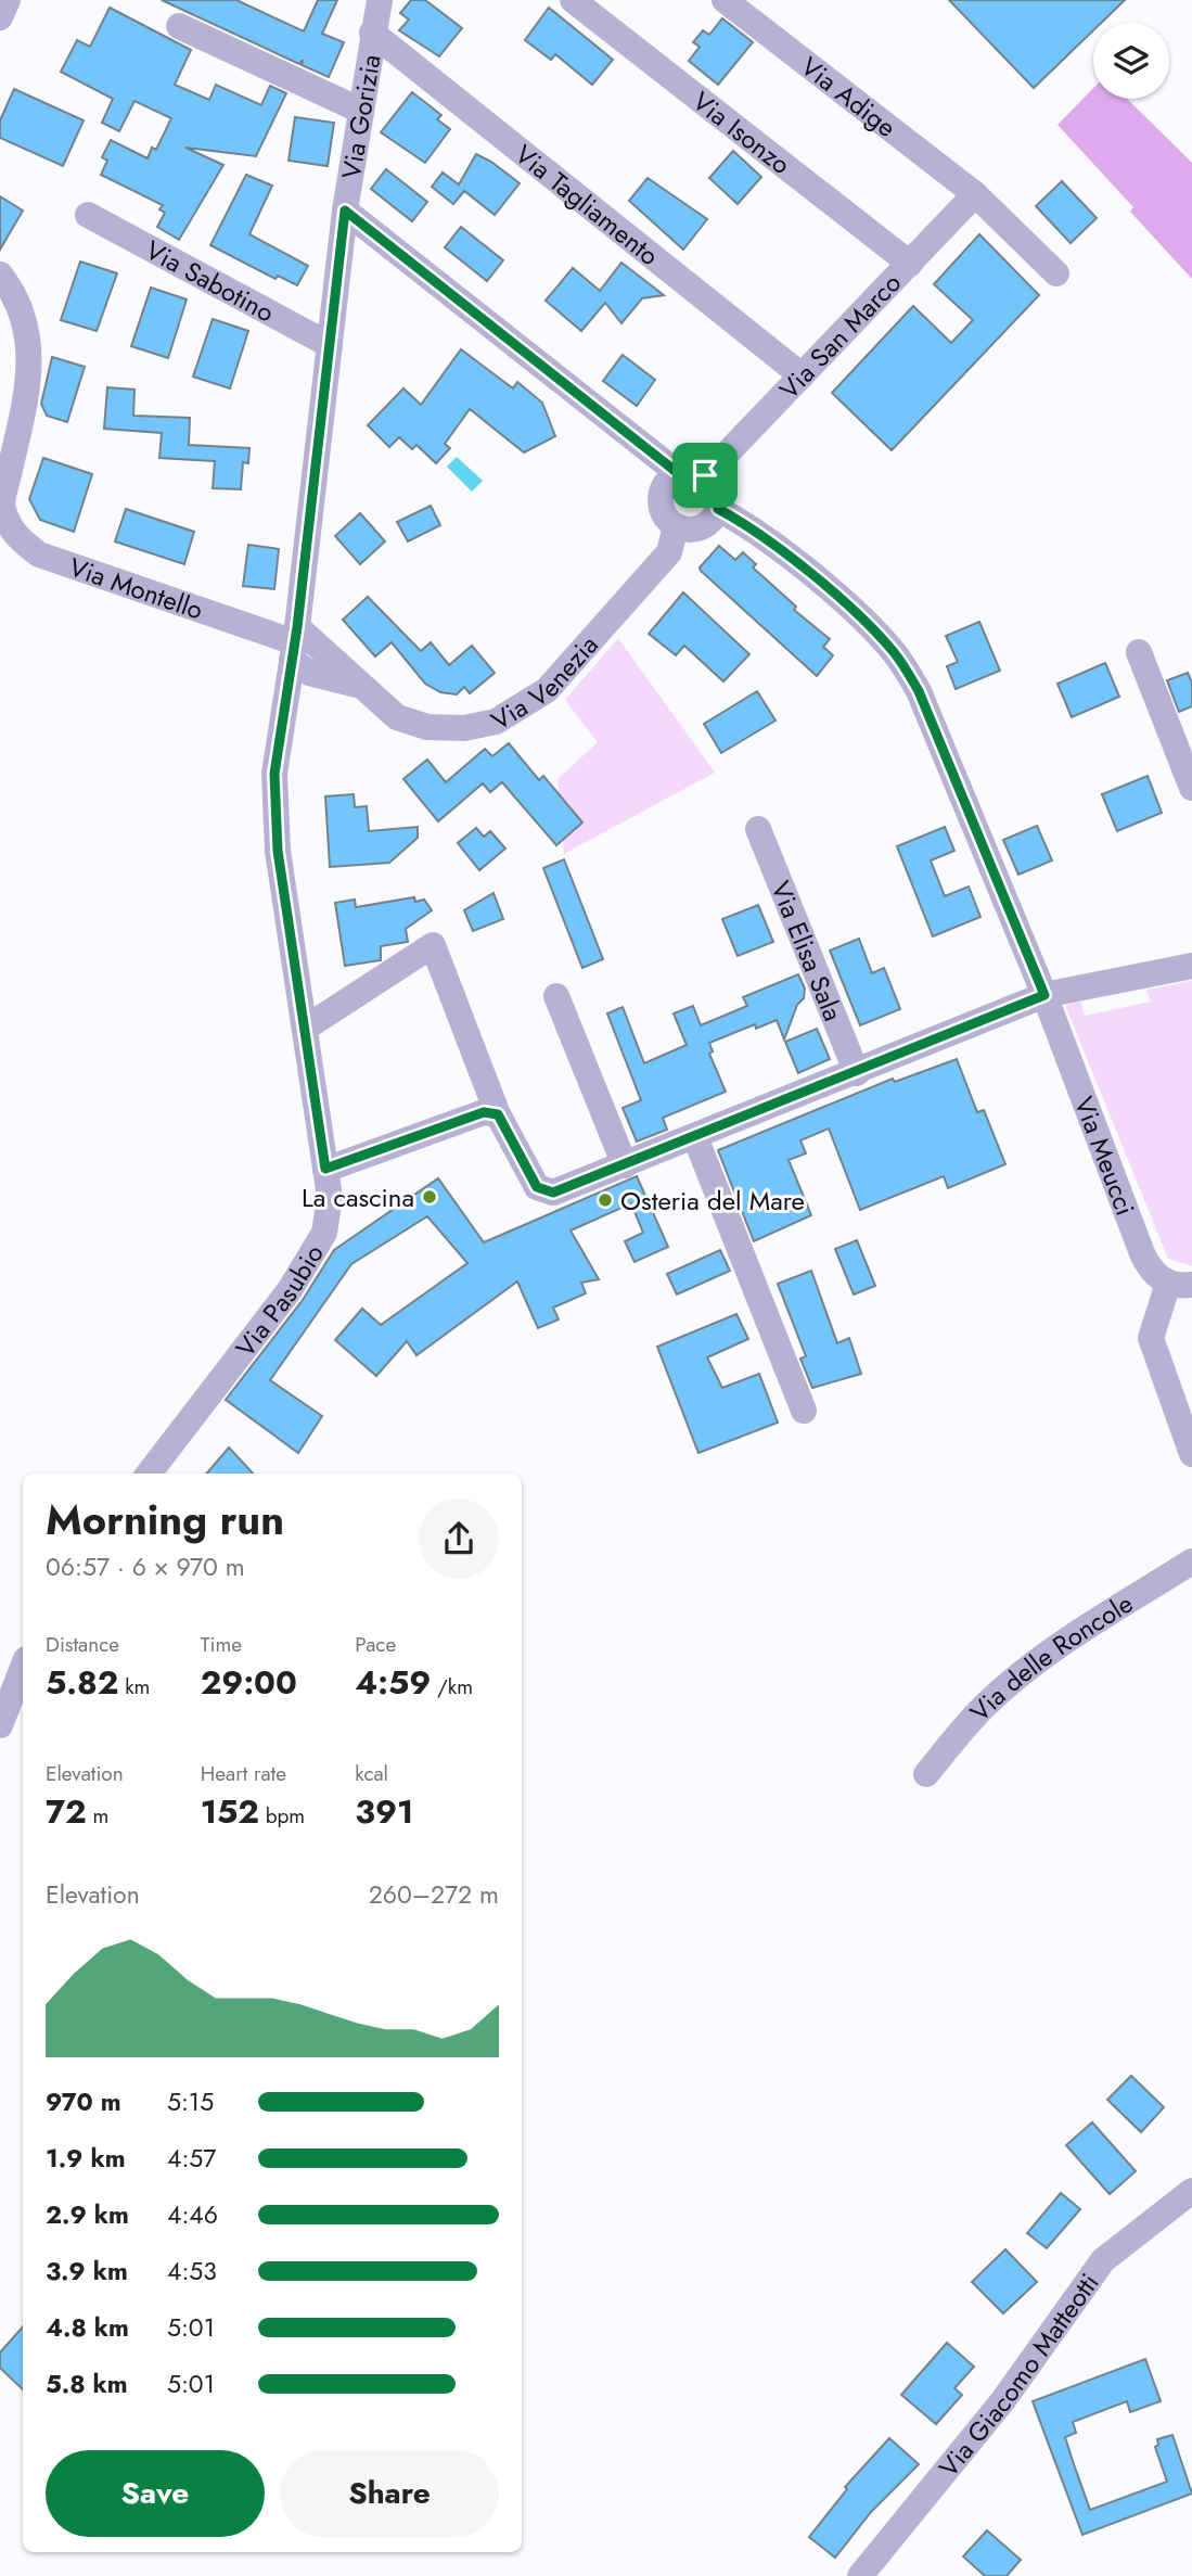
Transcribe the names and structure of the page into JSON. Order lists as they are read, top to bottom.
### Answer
{
  "streets": {
    "street": [
      "Via Adige",
      "Via Gorizia",
      "Via Isonzo",
      "Via Tagliamento",
      "Via Sabotino",
      "Via San Marco",
      "Via Montello",
      "Via Venezia",
      "Via Elisa Sala",
      "Via Meucci",
      "Via Pasubio",
      "Via delle Roncole",
      "Via Giacomo Matteotti"
    ]
  },
  "crossings": [
    ["Via Adige", "Via San Marco"],
    ["Via Gorizia", "Via Tagliamento"],
    ["Via Gorizia", "Via Sabotino"],
    ["Via Gorizia", "Via Montello"],
    ["Via Gorizia", "Via Venezia"],
    ["Via Gorizia", "Via Pasubio"],
    ["Via Isonzo", "Via San Marco"],
    ["Via Tagliamento", "Via San Marco"],
    ["Via San Marco", "Via Venezia"],
    ["Via San Marco", "Via Meucci"],
    ["Via Montello", "Via Venezia"],
    ["Via Montello", "Via Pasubio"],
    ["Via Venezia", "Via Meucci"],
    ["Via Venezia", "Via Pasubio"]
  ],
  "places": ["La cascina", "Osteria del Mare"],
  "page": {
    "heading": ["Morning run", "06:57 · 6 × 970 m"],
    "stats": [
      ["Distance", "5.82 km"],
      ["Time", "29:00"],
      ["Pace", "4:59 /km"],
      ["Elevation", "72 m"],
      ["Heart rate", "152 bpm"],
      ["kcal", "391"]
    ],
    "chart": ["Elevation", "260–272 m"],
    "list": [
      {
        "name": "970 m",
        "note": "5:15"
      },
      {
        "name": "1.9 km",
        "note": "4:57"
      },
      {
        "name": "2.9 km",
        "note": "4:46"
      },
      {
        "name": "3.9 km",
        "note": "4:53"
      },
      {
        "name": "4.8 km",
        "note": "5:01"
      },
      {
        "name": "5.8 km",
        "note": "5:01"
      }
    ],
    "buttons": ["Save", "Share"]
  }
}
